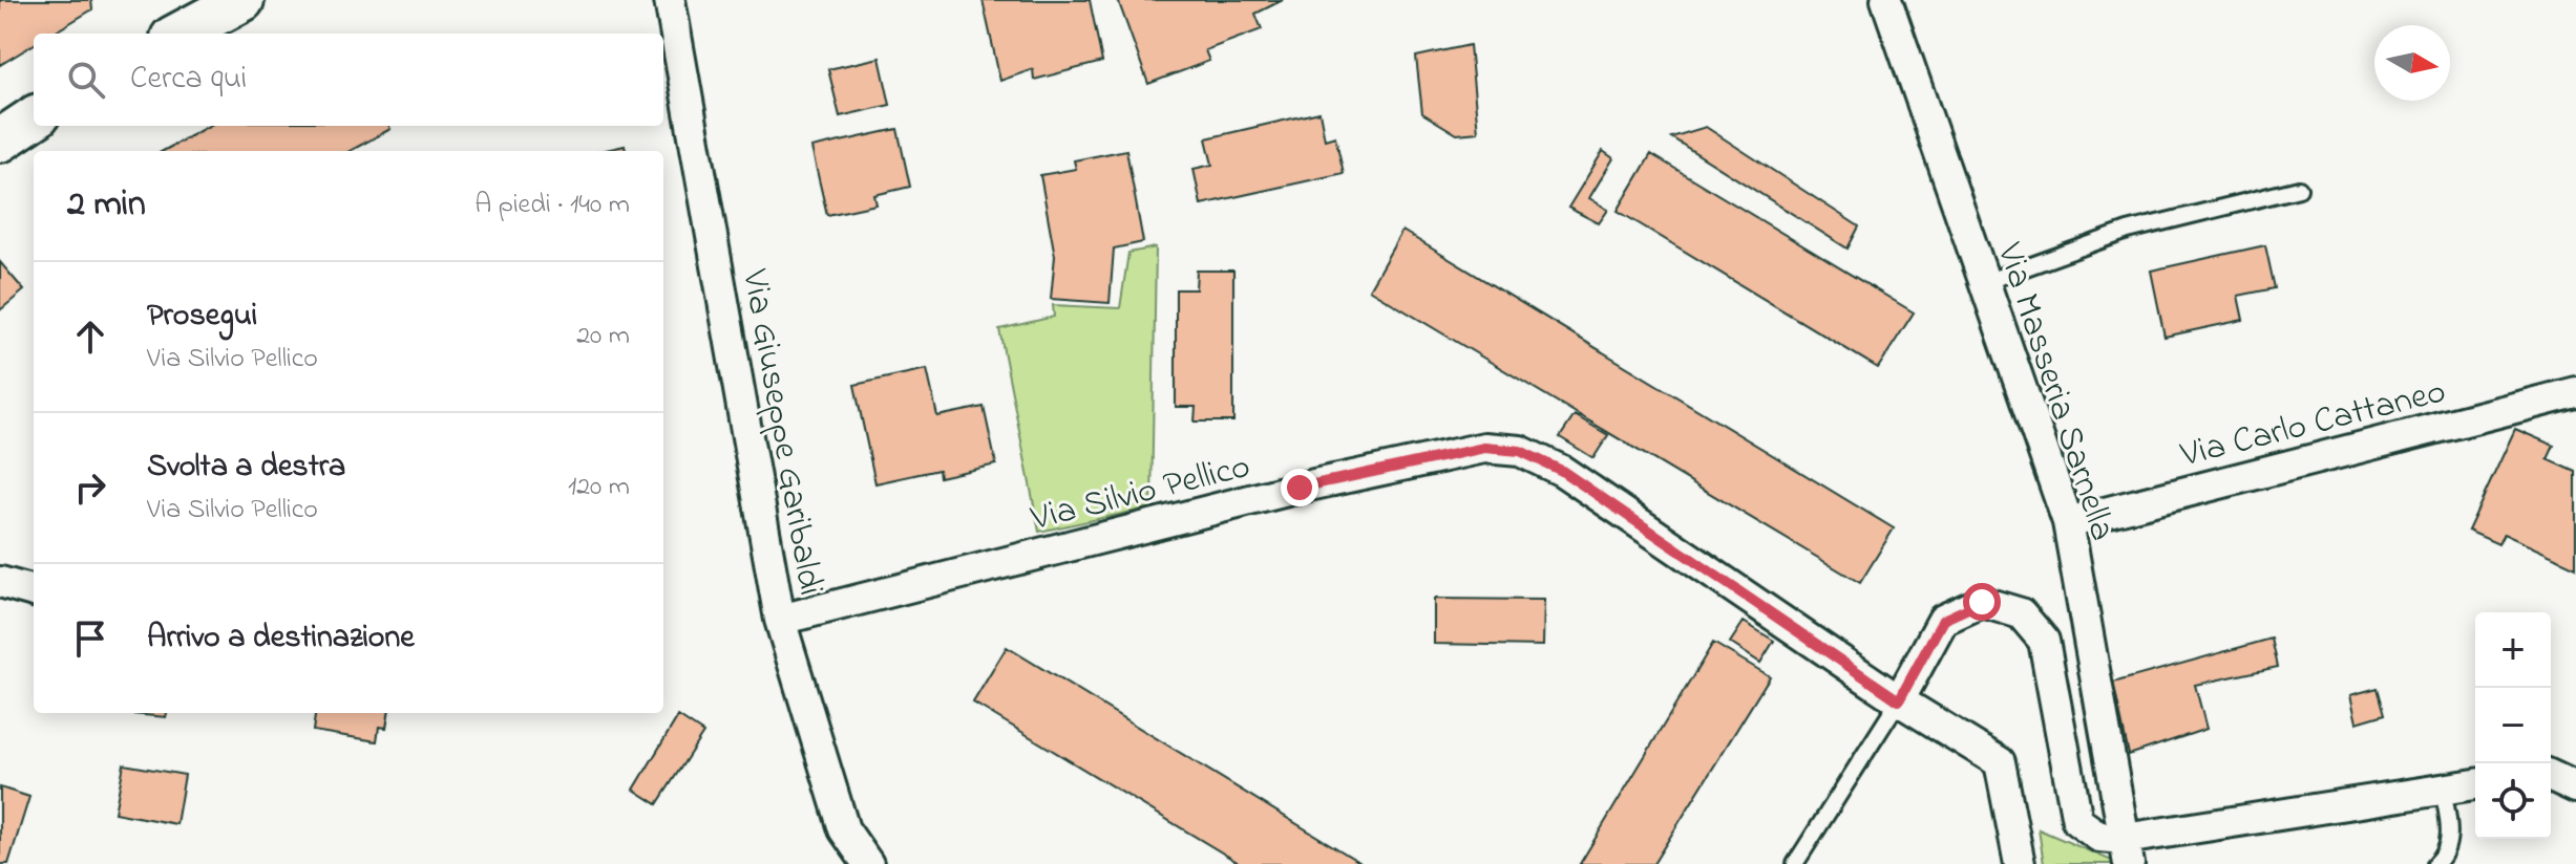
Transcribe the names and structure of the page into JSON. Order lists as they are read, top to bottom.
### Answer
{
  "streets": {
    "street": [
      "Via Masseria Sarnella",
      "Via Carlo Cattaneo",
      "Via Giuseppe Garibaldi",
      "Via Silvio Pellico"
    ]
  },
  "crossings": [
    ["Via Masseria Sarnella", "Via Carlo Cattaneo"],
    ["Via Giuseppe Garibaldi", "Via Silvio Pellico"]
  ],
  "north": "right",
  "page": {
    "search": "Cerca qui",
    "heading": ["2 min", "A piedi · 140 m"],
    "list": [
      ["Prosegui", "Via Silvio Pellico", "20 m"],
      ["Svolta a destra", "Via Silvio Pellico", "120 m"],
      "Arrivo a destinazione"
    ],
    "map_buttons": ["+", "−"]
  }
}
